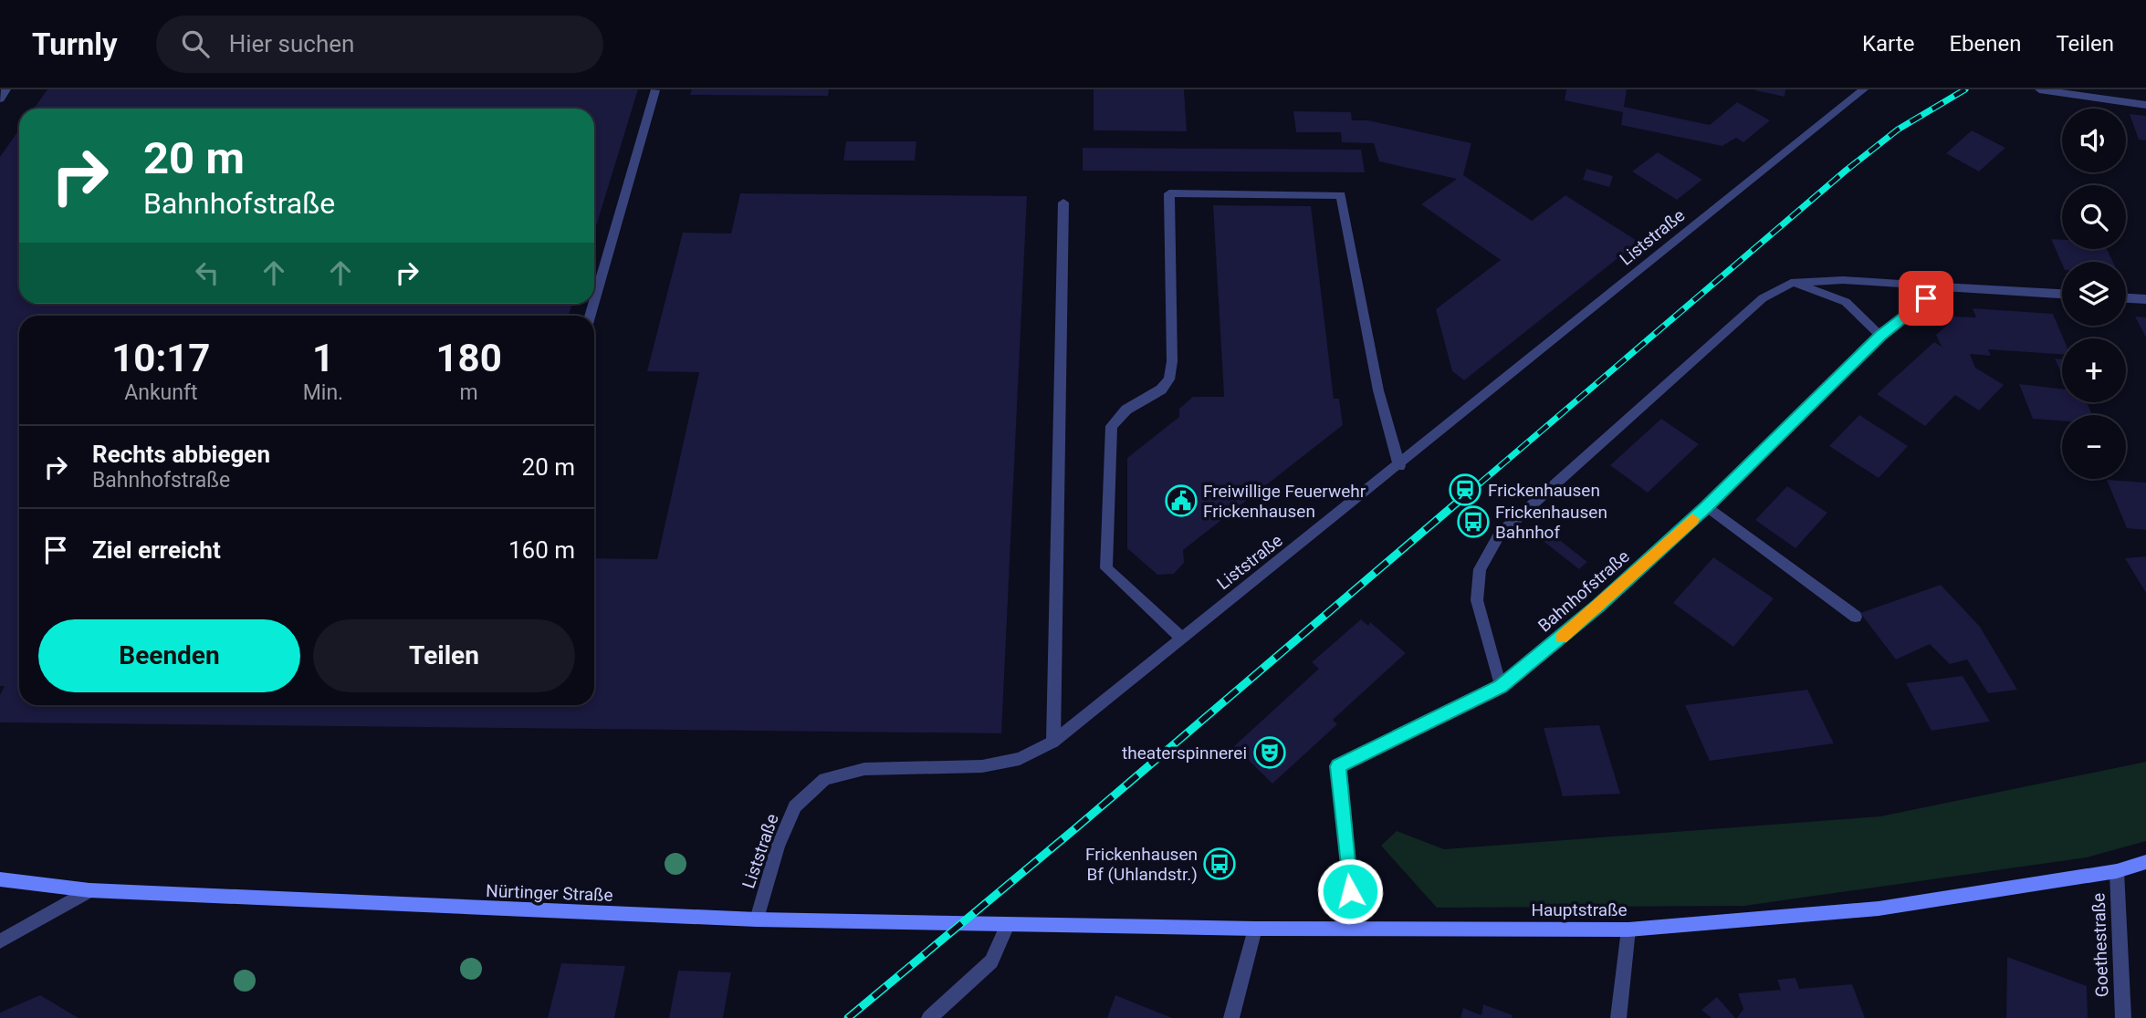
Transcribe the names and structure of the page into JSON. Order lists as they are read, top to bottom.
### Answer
{
  "streets": {
    "main road": ["Nürtinger Straße", "Hauptstraße"],
    "street": ["Liststraße", "Bahnhofstraße", "Goethestraße"]
  },
  "crossings": [
    ["Liststraße", "Nürtinger Straße"],
    ["Bahnhofstraße", "Hauptstraße"],
    ["Nürtinger Straße", "Hauptstraße"],
    ["Hauptstraße", "Goethestraße"]
  ],
  "places": {
    "station": ["Frickenhausen"],
    "public building": ["Freiwillige Feuerwehr Frickenhausen"],
    "bus stop": ["Frickenhausen Bahnhof", "Frickenhausen Bf (Uhlandstr.)"],
    "theatre": ["theaterspinnerei"]
  },
  "page": {
    "header": "Turnly",
    "search": "Hier suchen",
    "nav": ["Karte", "Ebenen", "Teilen"],
    "map_buttons": ["+", "−"],
    "turn": ["20 m", "Bahnhofstraße"],
    "eta": [
      "10:17",
      "Ankunft",
      "1",
      "Min.",
      "180",
      "m"
    ],
    "list": [
      {
        "name": "Rechts abbiegen",
        "note": "Bahnhofstraße",
        "value": "20 m"
      },
      {
        "name": "Ziel erreicht",
        "value": "160 m"
      }
    ],
    "buttons": ["Beenden", "Teilen"]
  }
}
